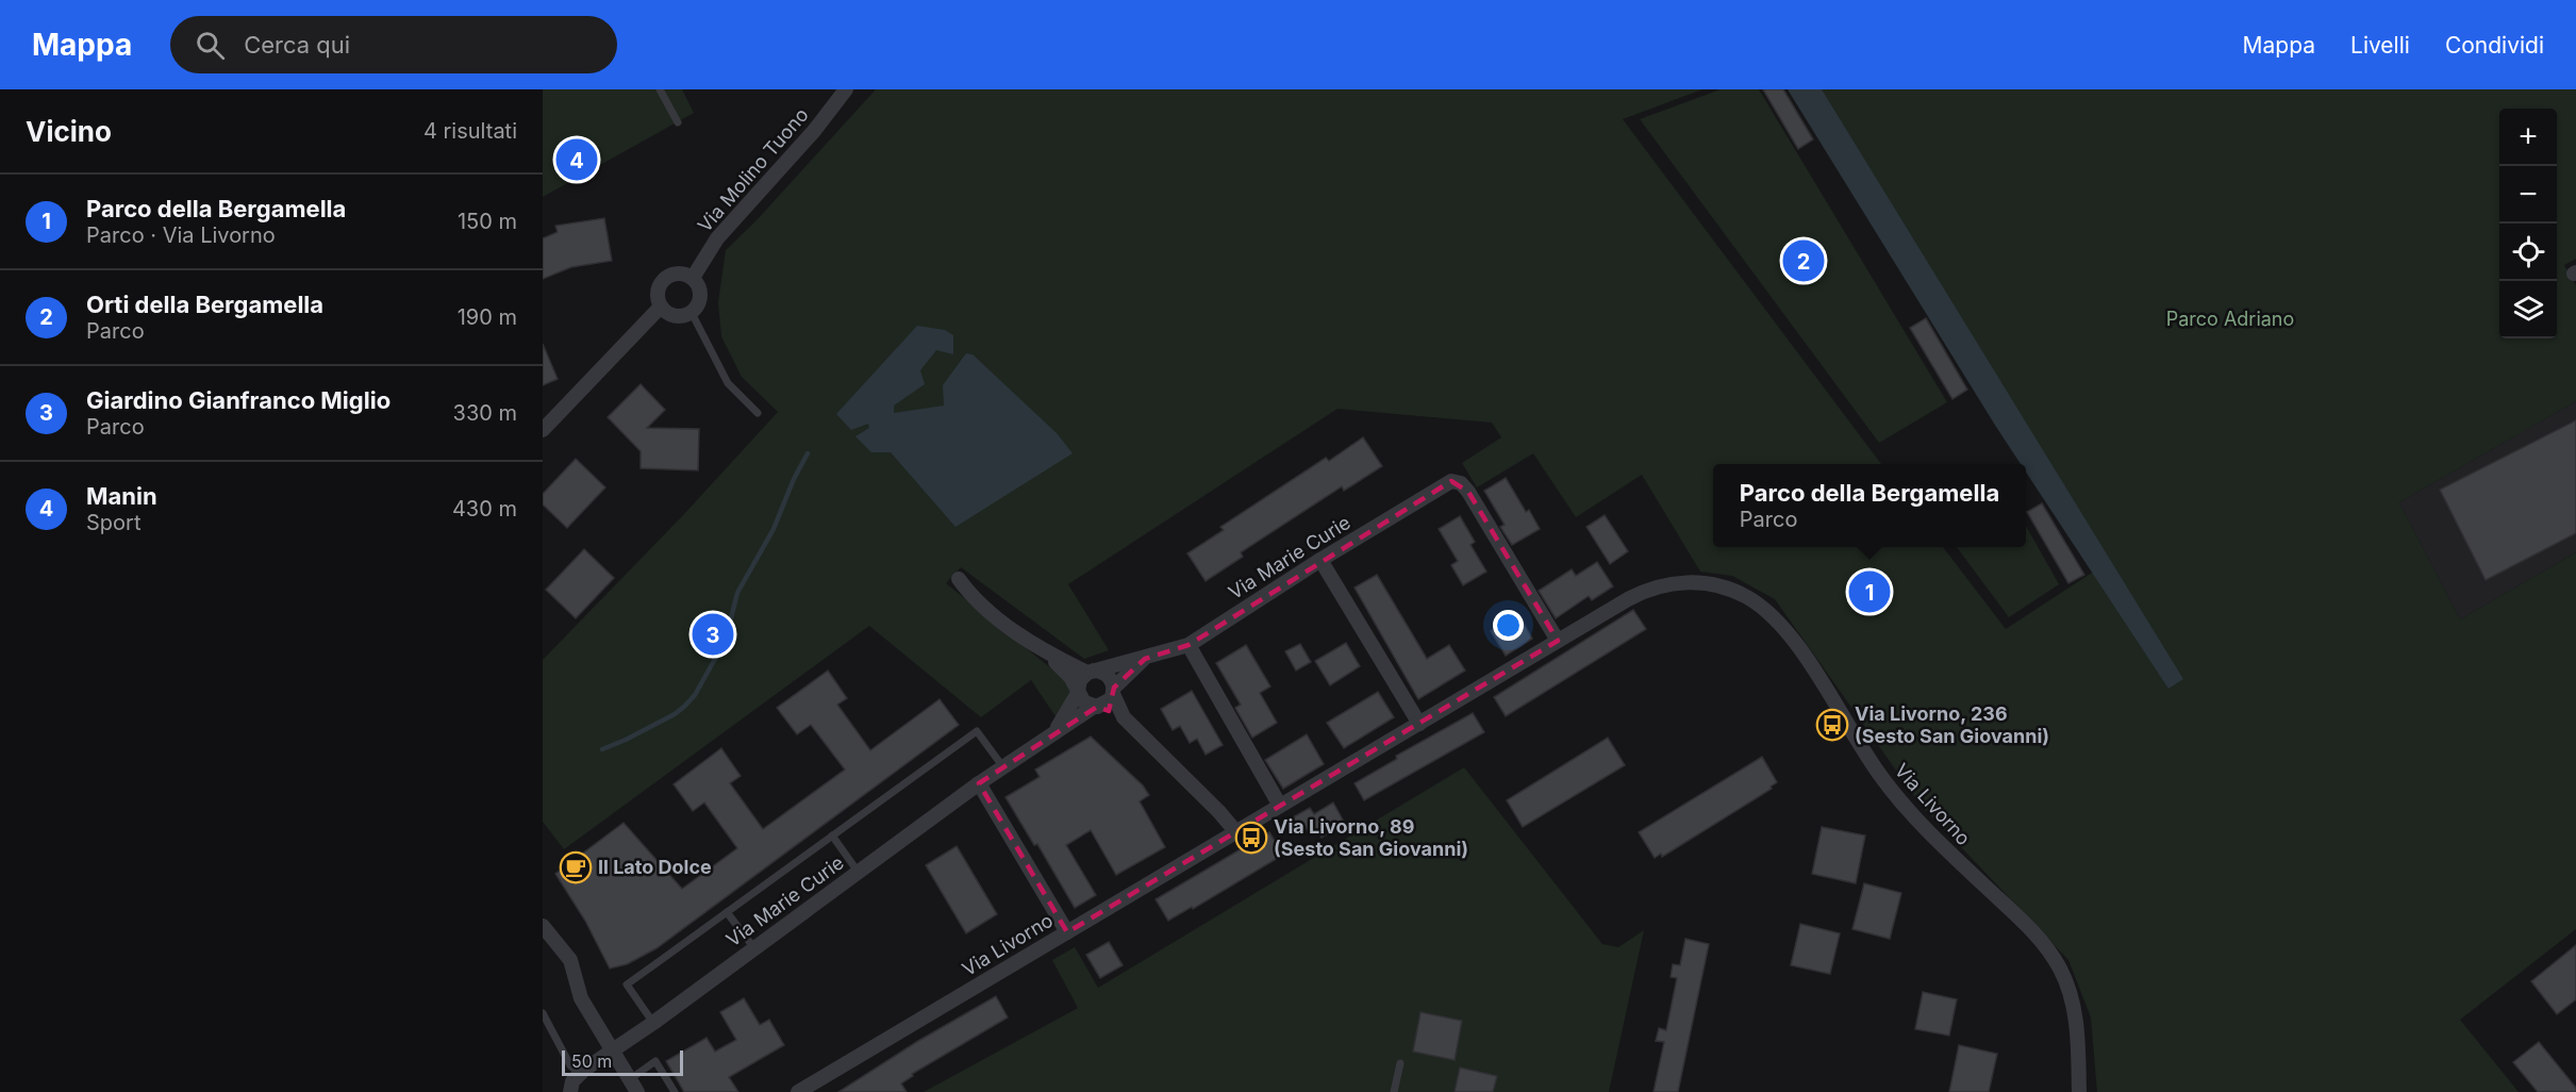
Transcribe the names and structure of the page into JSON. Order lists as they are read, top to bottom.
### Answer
{
  "streets": {
    "street": ["Via Molino Tuono", "Via Marie Curie", "Via Livorno"]
  },
  "crossings": [
    ["Via Marie Curie", "Via Livorno"]
  ],
  "parks": ["Parco Adriano"],
  "places": {
    "bus stop": ["Via Livorno, 236 (Sesto San Giovanni)", "Via Livorno, 89 (Sesto San Giovanni)"],
    "cafe": ["Il Lato Dolce"]
  },
  "scale_bar": "50 m",
  "page": {
    "header": "Mappa",
    "search": "Cerca qui",
    "nav": ["Mappa", "Livelli", "Condividi"],
    "heading": ["Vicino", "4 risultati"],
    "map_buttons": ["+", "−"],
    "pins": [
      "4",
      "2",
      "1",
      "3"
    ],
    "list": [
      {
        "mark": "1",
        "name": "Parco della Bergamella",
        "note": "Parco · Via Livorno",
        "value": "150 m"
      },
      {
        "mark": "2",
        "name": "Orti della Bergamella",
        "note": "Parco",
        "value": "190 m"
      },
      {
        "mark": "3",
        "name": "Giardino Gianfranco Miglio",
        "note": "Parco",
        "value": "330 m"
      },
      {
        "mark": "4",
        "name": "Manin",
        "note": "Sport",
        "value": "430 m"
      }
    ],
    "popup": ["Parco della Bergamella", "Parco"],
    "scale": "50 m"
  }
}
